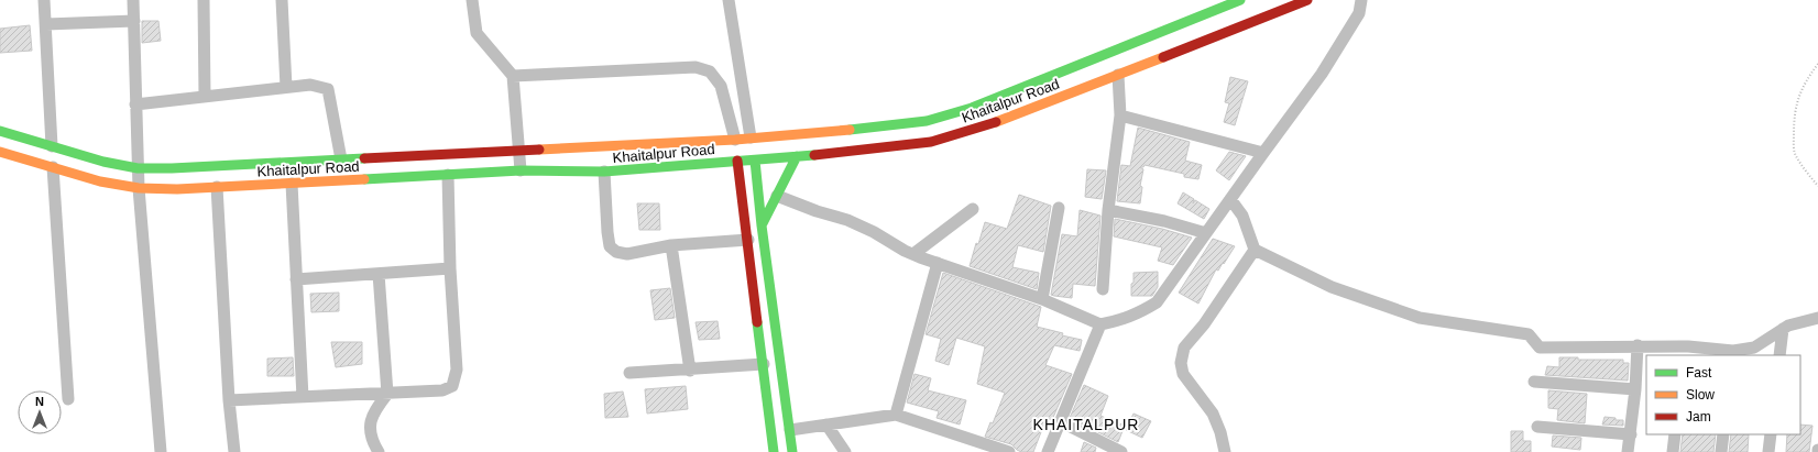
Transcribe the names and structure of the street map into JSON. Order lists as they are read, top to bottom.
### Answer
{
  "streets": {
    "street": ["Khaitalpur Road"]
  },
  "districts": ["KHAITALPUR"],
  "legend": ["Fast", "Slow", "Jam"],
  "north": "top"
}
